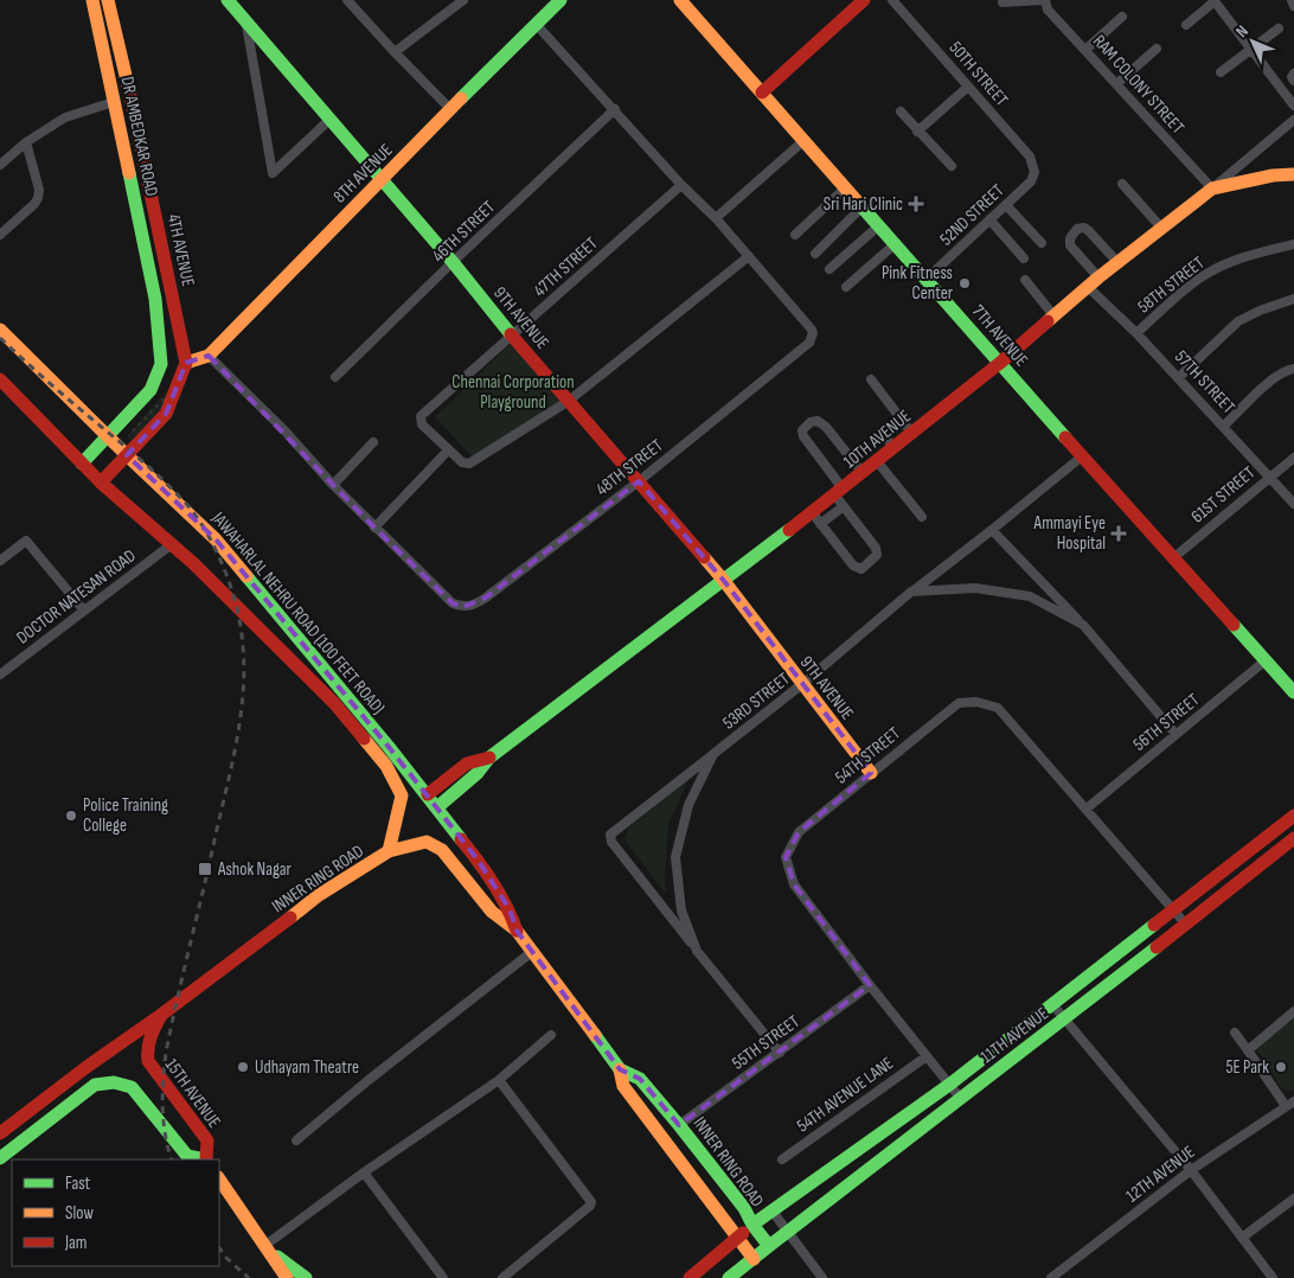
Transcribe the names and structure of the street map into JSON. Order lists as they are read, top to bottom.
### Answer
{
  "streets": {
    "main road": [
      "DR AMBEDKAR ROAD",
      "8TH AVENUE",
      "4TH AVENUE",
      "9TH AVENUE",
      "7TH AVENUE",
      "10TH AVENUE",
      "JAWAHARLAL NEHRU ROAD (100 FEET ROAD)",
      "INNER RING ROAD",
      "11TH AVENUE",
      "15TH AVENUE"
    ],
    "street": [
      "50TH STREET",
      "RAM COLONY STREET",
      "52ND STREET",
      "46TH STREET",
      "47TH STREET",
      "58TH STREET",
      "57TH STREET",
      "48TH STREET",
      "61ST STREET",
      "DOCTOR NATESAN ROAD",
      "53RD STREET",
      "56TH STREET",
      "54TH STREET",
      "55TH STREET",
      "54TH AVENUE LANE",
      "12TH AVENUE"
    ]
  },
  "crossings": [
    ["50TH STREET", "52ND STREET"],
    ["RAM COLONY STREET", "10TH AVENUE"],
    ["DR AMBEDKAR ROAD", "JAWAHARLAL NEHRU ROAD (100 FEET ROAD)"],
    ["8TH AVENUE", "4TH AVENUE"],
    ["8TH AVENUE", "9TH AVENUE"],
    ["52ND STREET", "7TH AVENUE"],
    ["46TH STREET", "9TH AVENUE"],
    ["47TH STREET", "9TH AVENUE"],
    ["58TH STREET", "57TH STREET"],
    ["9TH AVENUE", "10TH AVENUE"],
    ["9TH AVENUE", "48TH STREET"],
    ["9TH AVENUE", "53RD STREET"],
    ["9TH AVENUE", "54TH STREET"],
    ["7TH AVENUE", "10TH AVENUE"],
    ["7TH AVENUE", "61ST STREET"],
    ["7TH AVENUE", "53RD STREET"],
    ["7TH AVENUE", "56TH STREET"],
    ["57TH STREET", "10TH AVENUE"],
    ["57TH STREET", "61ST STREET"],
    ["DOCTOR NATESAN ROAD", "JAWAHARLAL NEHRU ROAD (100 FEET ROAD)"],
    ["JAWAHARLAL NEHRU ROAD (100 FEET ROAD)", "INNER RING ROAD"],
    ["53RD STREET", "55TH STREET"],
    ["56TH STREET", "54TH STREET"],
    ["54TH STREET", "11TH AVENUE"],
    ["54TH STREET", "55TH STREET"],
    ["54TH STREET", "54TH AVENUE LANE"],
    ["INNER RING ROAD", "11TH AVENUE"],
    ["INNER RING ROAD", "55TH STREET"],
    ["INNER RING ROAD", "15TH AVENUE"]
  ],
  "parks": ["Chennai Corporation Playground"],
  "places": {
    "health": ["Sri Hari Clinic", "Ammayi Eye Hospital"],
    "other": [
      "Pink Fitness Center",
      "Police Training College",
      "Udhayam Theatre",
      "5E Park"
    ],
    "transit": ["Ashok Nagar"]
  },
  "legend": ["Fast", "Slow", "Jam"],
  "north": "top left"
}
